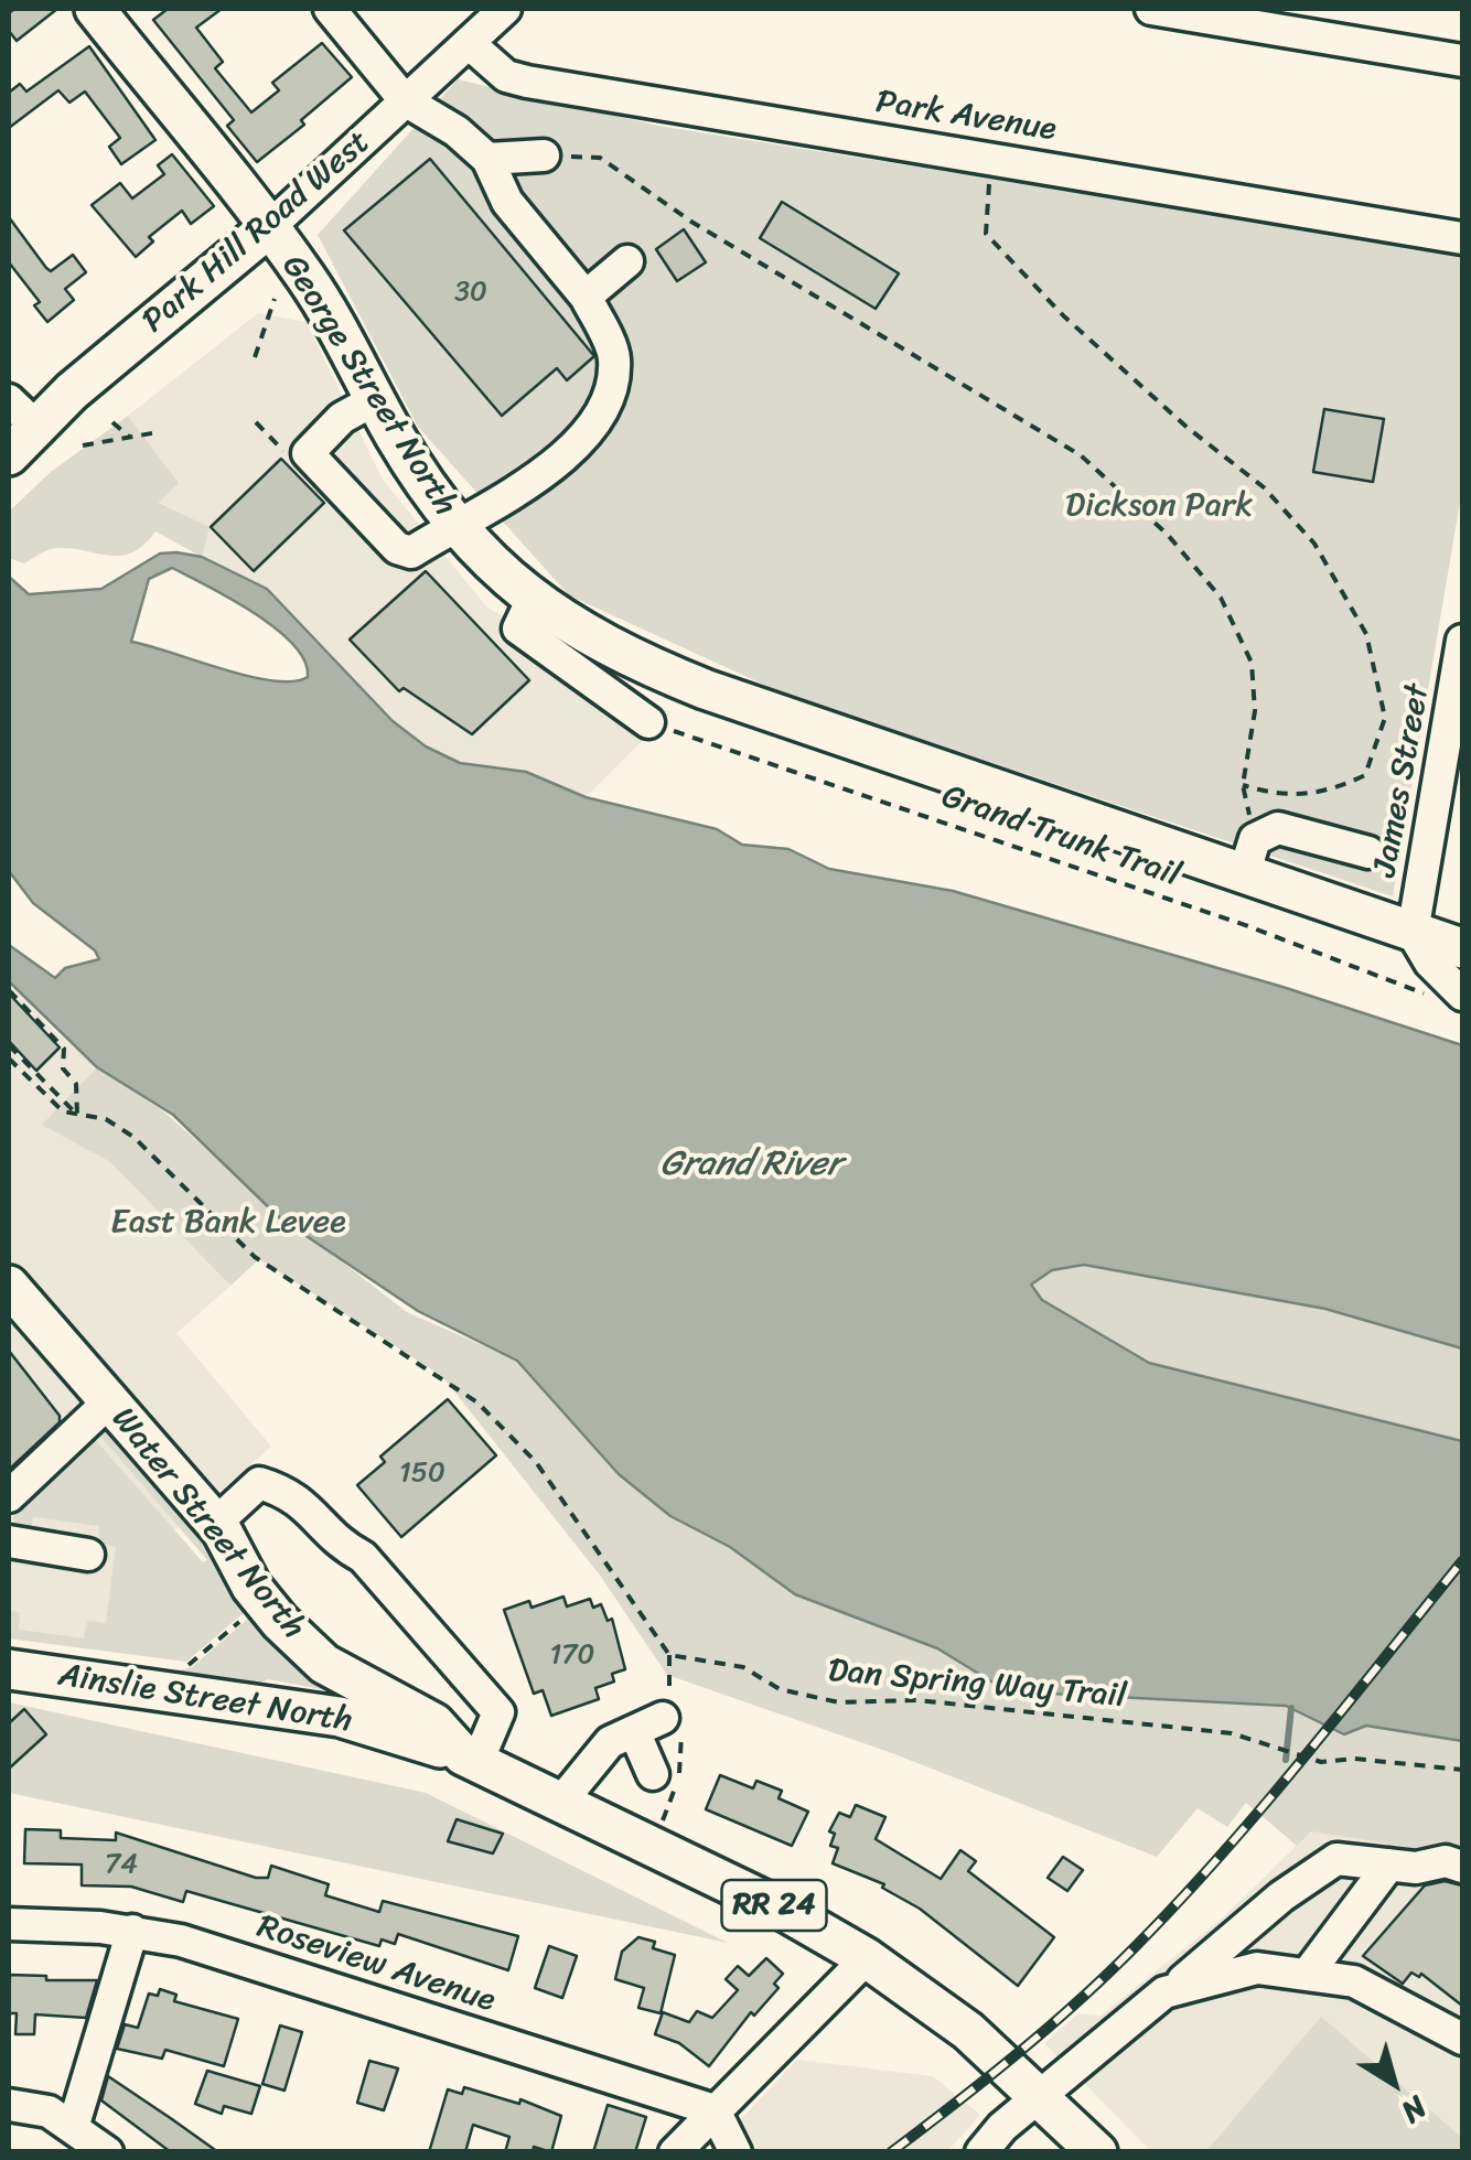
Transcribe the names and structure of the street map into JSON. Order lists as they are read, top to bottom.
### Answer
{
  "streets": {
    "main road": [
      "Park Hill Road West",
      "George Street North",
      "Water Street North",
      "Ainslie Street North",
      "RR 24"
    ],
    "street": ["Park Avenue", "James Street", "Roseview Avenue"],
    "path": ["Grand Trunk Trail", "Dan Spring Way Trail"]
  },
  "crossings": [
    ["Park Avenue", "Park Hill Road West"],
    ["Park Hill Road West", "George Street North"],
    ["George Street North", "James Street"],
    ["Water Street North", "Ainslie Street North"]
  ],
  "water": ["Grand River"],
  "parks": ["Dickson Park", "East Bank Levee"],
  "house_numbers": [
    "30",
    "150",
    "170",
    "74"
  ],
  "north": "bottom right"
}
